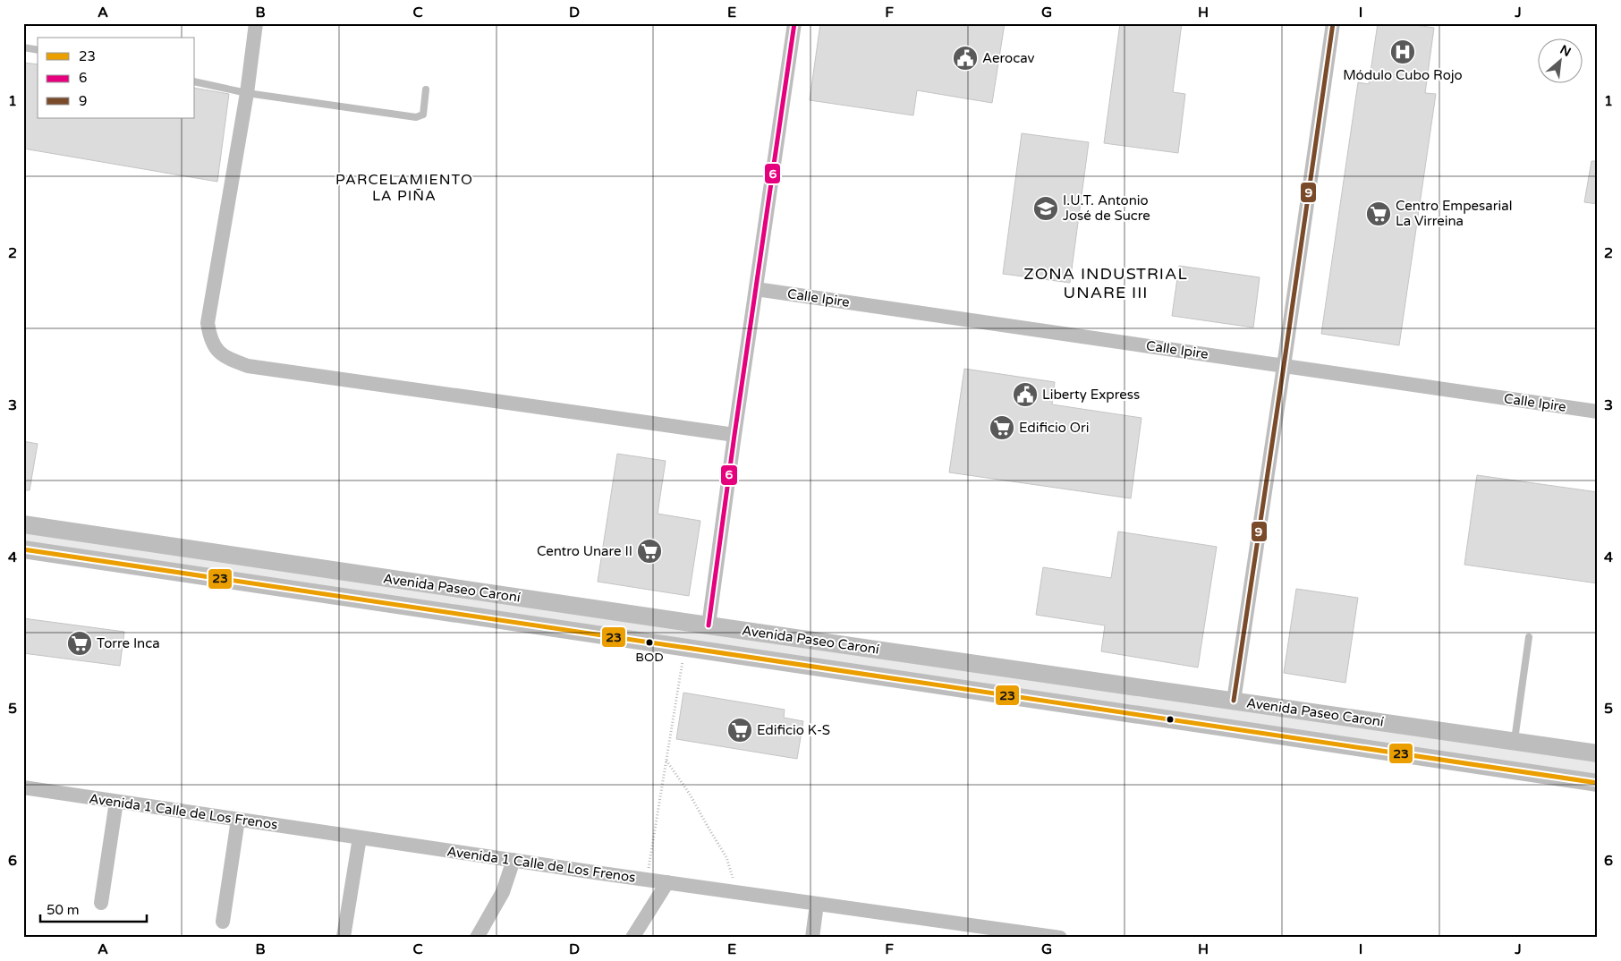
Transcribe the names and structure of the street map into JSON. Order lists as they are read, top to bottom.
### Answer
{
  "streets": {
    "street": ["Calle Ipire", "Avenida Paseo Caroní", "Avenida 1 Calle de Los Frenos"]
  },
  "districts": ["PARCELAMIENTO LA PIÑA", "ZONA INDUSTRIAL UNARE III"],
  "places": {
    "hospital": ["Módulo Cubo Rojo"],
    "public building": ["Aerocav", "Liberty Express"],
    "school or university": ["I.U.T. Antonio José de Sucre"],
    "supermarket": [
      "Centro Empesarial La Virreina",
      "Edificio Ori",
      "Centro Unare II",
      "Torre Inca",
      "Edificio K-S"
    ],
    "other": ["BOD"]
  },
  "lines": ["transit line 6", "transit line 9", "transit line 23"],
  "legend": ["23", "6", "9"],
  "scale_bar": "50 m",
  "north": "top right",
  "grid": {
    "columns": [
      "A",
      "B",
      "C",
      "D",
      "E",
      "F",
      "G",
      "H",
      "I",
      "J"
    ],
    "rows": [
      "1",
      "2",
      "3",
      "4",
      "5",
      "6"
    ]
  }
}
